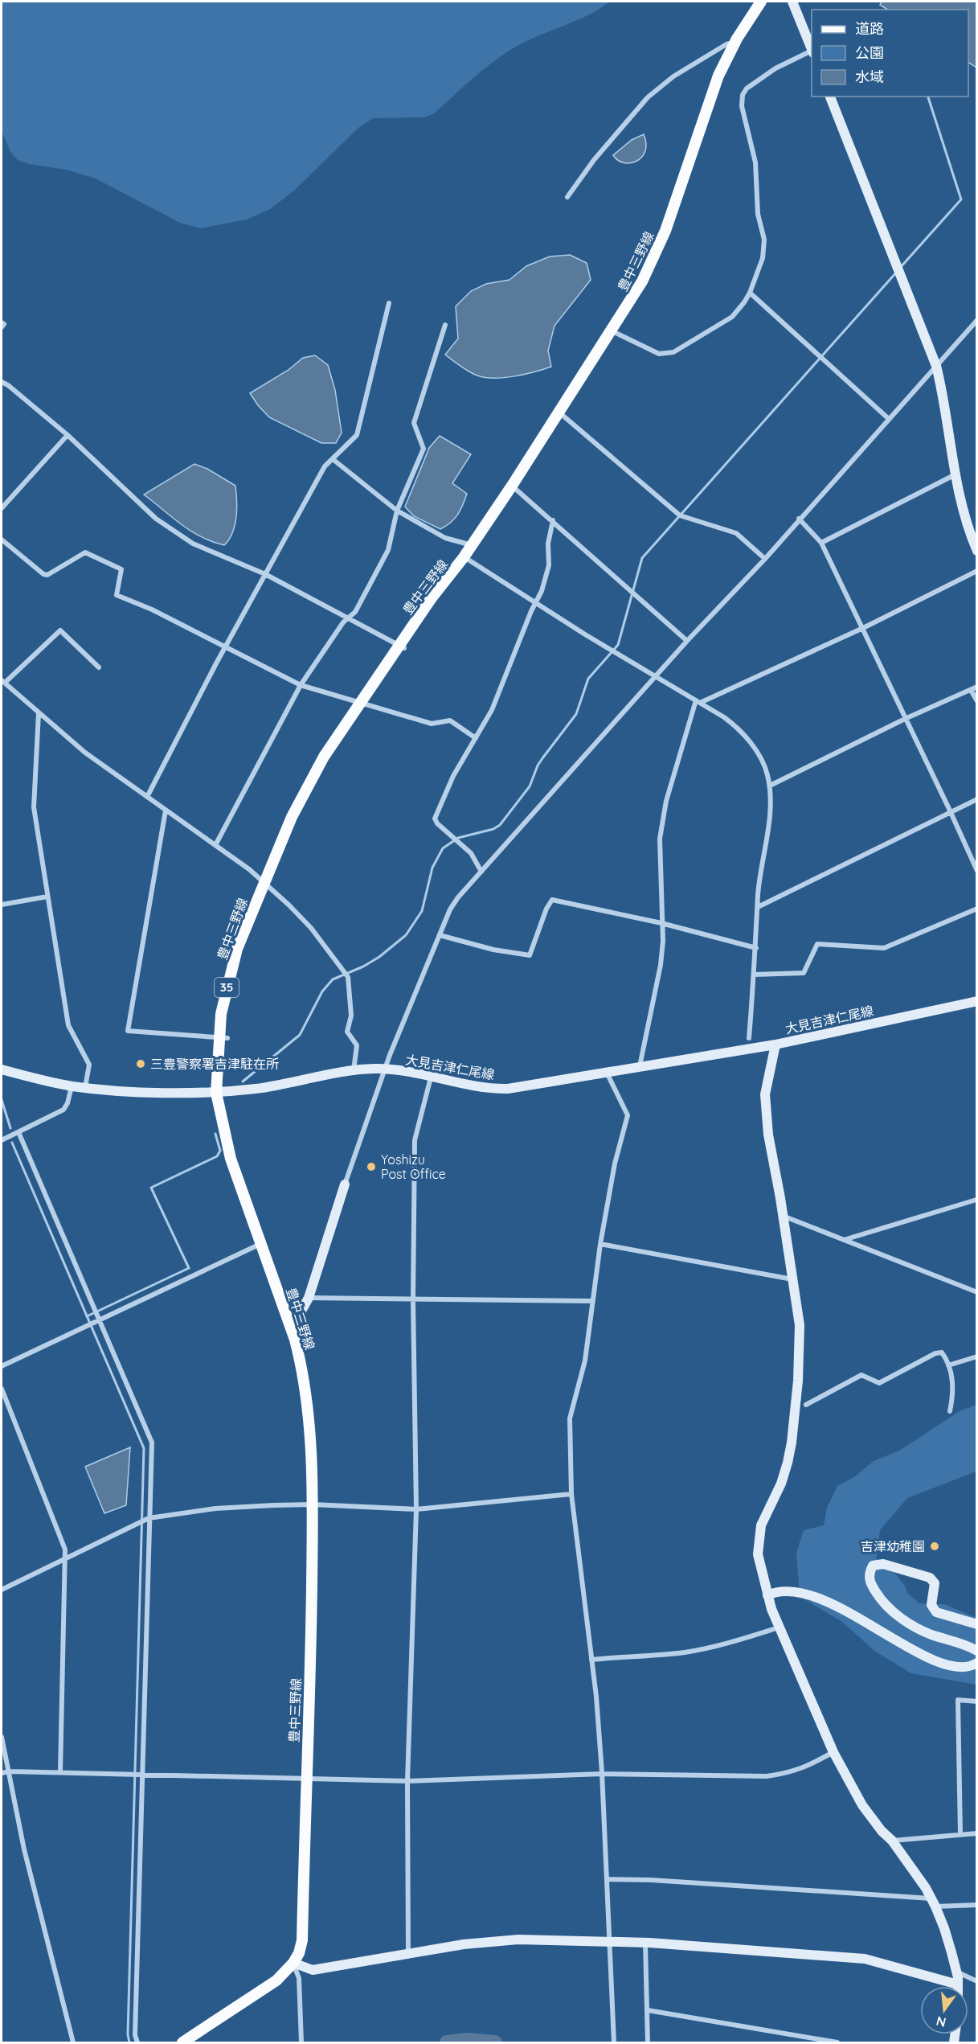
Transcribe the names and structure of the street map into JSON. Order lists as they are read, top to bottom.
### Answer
{
  "streets": {
    "main road": ["豊中三野線", "35"],
    "street": ["大見吉津仁尾線"]
  },
  "crossings": [
    ["豊中三野線", "大見吉津仁尾線"]
  ],
  "places": ["三豊警察署吉津駐在所", "Yoshizu Post Office", "吉津幼稚園"],
  "legend": ["道路", "公園", "水域"],
  "north": "bottom"
}
